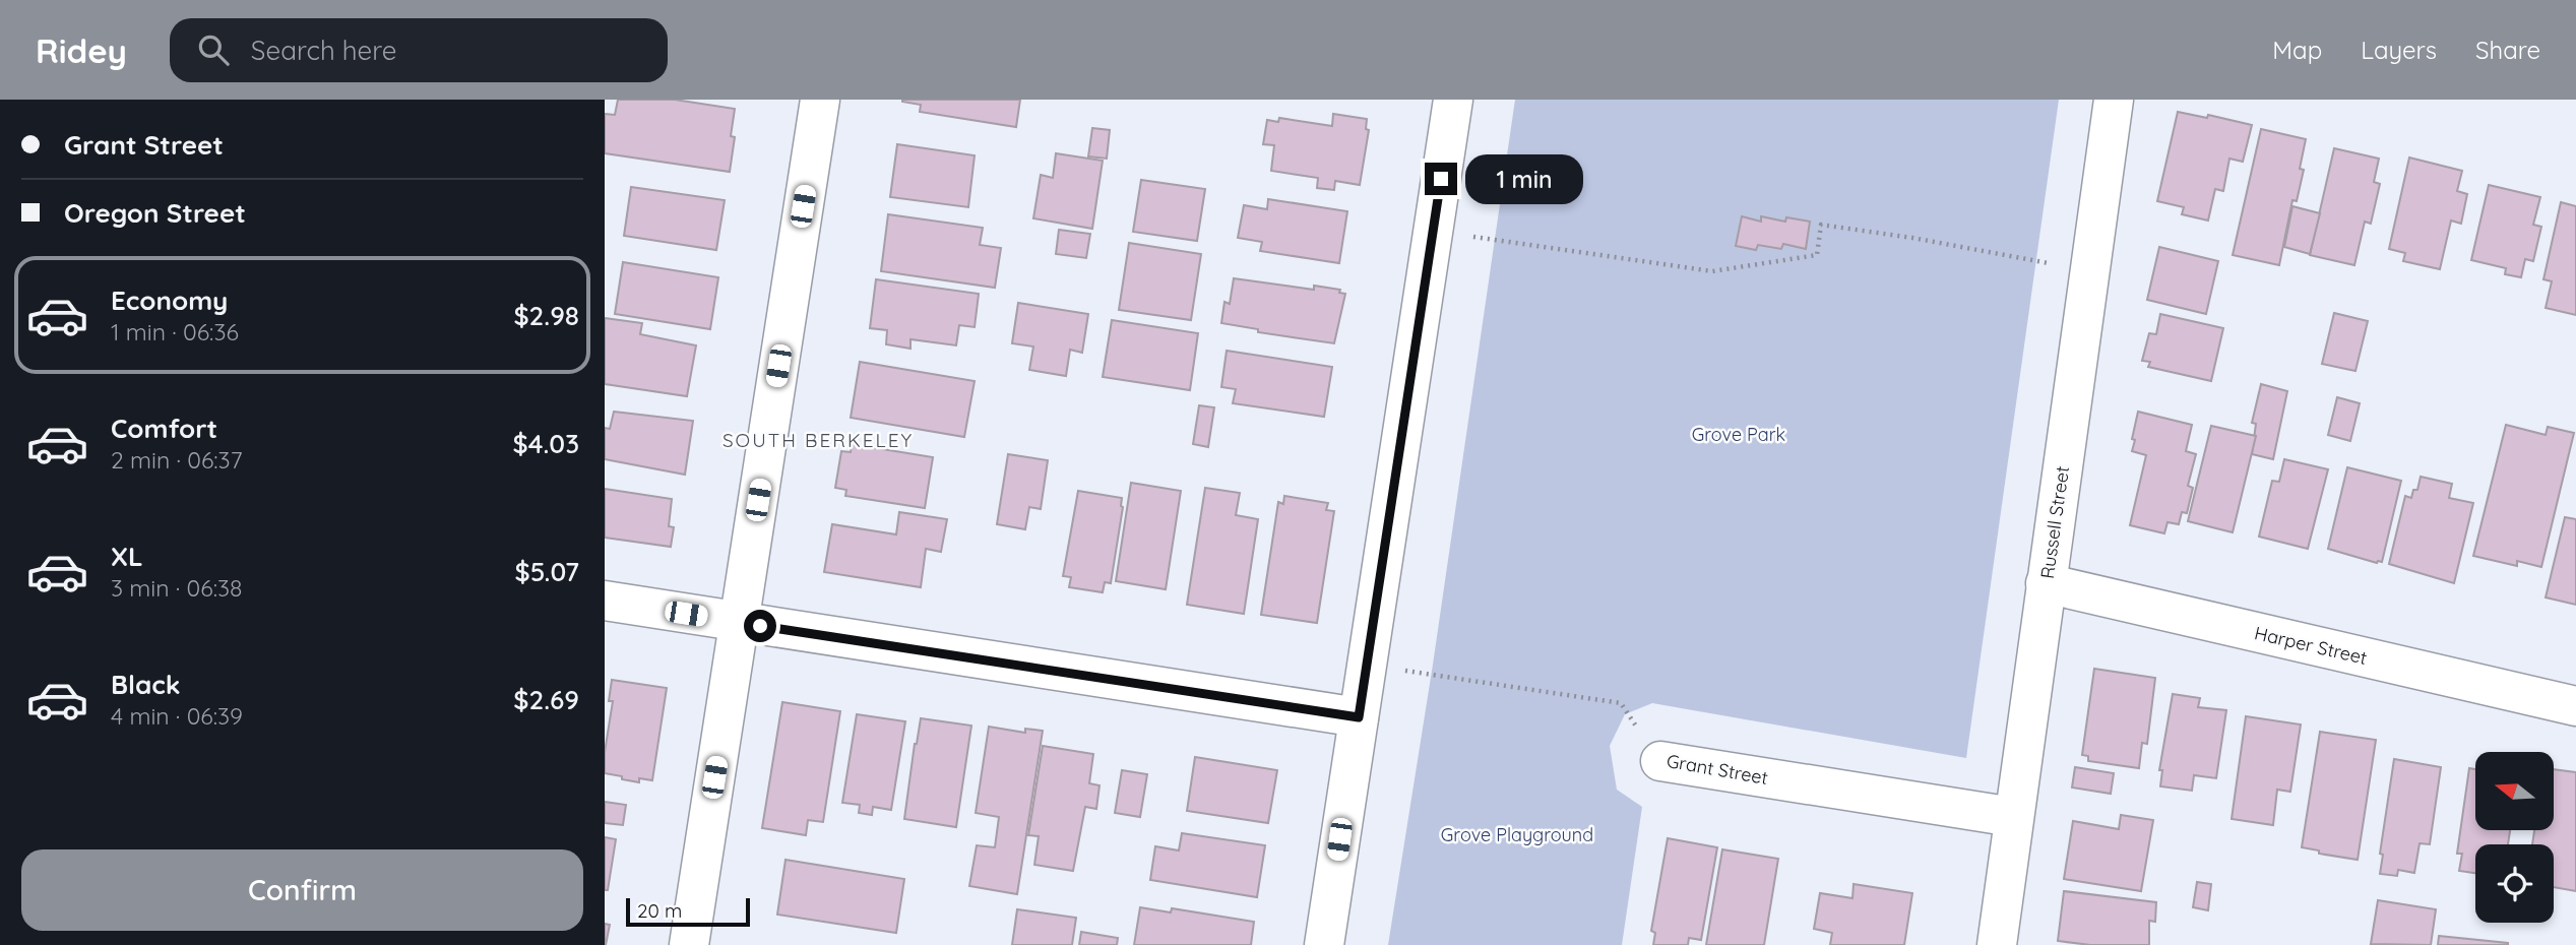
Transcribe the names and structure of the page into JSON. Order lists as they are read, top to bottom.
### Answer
{
  "streets": {
    "street": ["Russell Street", "Harper Street", "Grant Street"]
  },
  "crossings": [
    ["Russell Street", "Harper Street"],
    ["Russell Street", "Grant Street"]
  ],
  "districts": ["SOUTH BERKELEY"],
  "parks": ["Grove Park", "Grove Playground"],
  "scale_bar": "20 m",
  "north": "left",
  "page": {
    "header": "Ridey",
    "search": "Search here",
    "nav": ["Map", "Layers", "Share"],
    "banner": ["Grant Street", "Oregon Street"],
    "bubble": "1 min",
    "list": [
      {
        "name": "Economy",
        "note": "1 min · 06:36",
        "value": "$2.98"
      },
      {
        "name": "Comfort",
        "note": "2 min · 06:37",
        "value": "$4.03"
      },
      {
        "name": "XL",
        "note": "3 min · 06:38",
        "value": "$5.07"
      },
      {
        "name": "Black",
        "note": "4 min · 06:39",
        "value": "$2.69"
      }
    ],
    "buttons": "Confirm",
    "scale": "20 m"
  }
}
